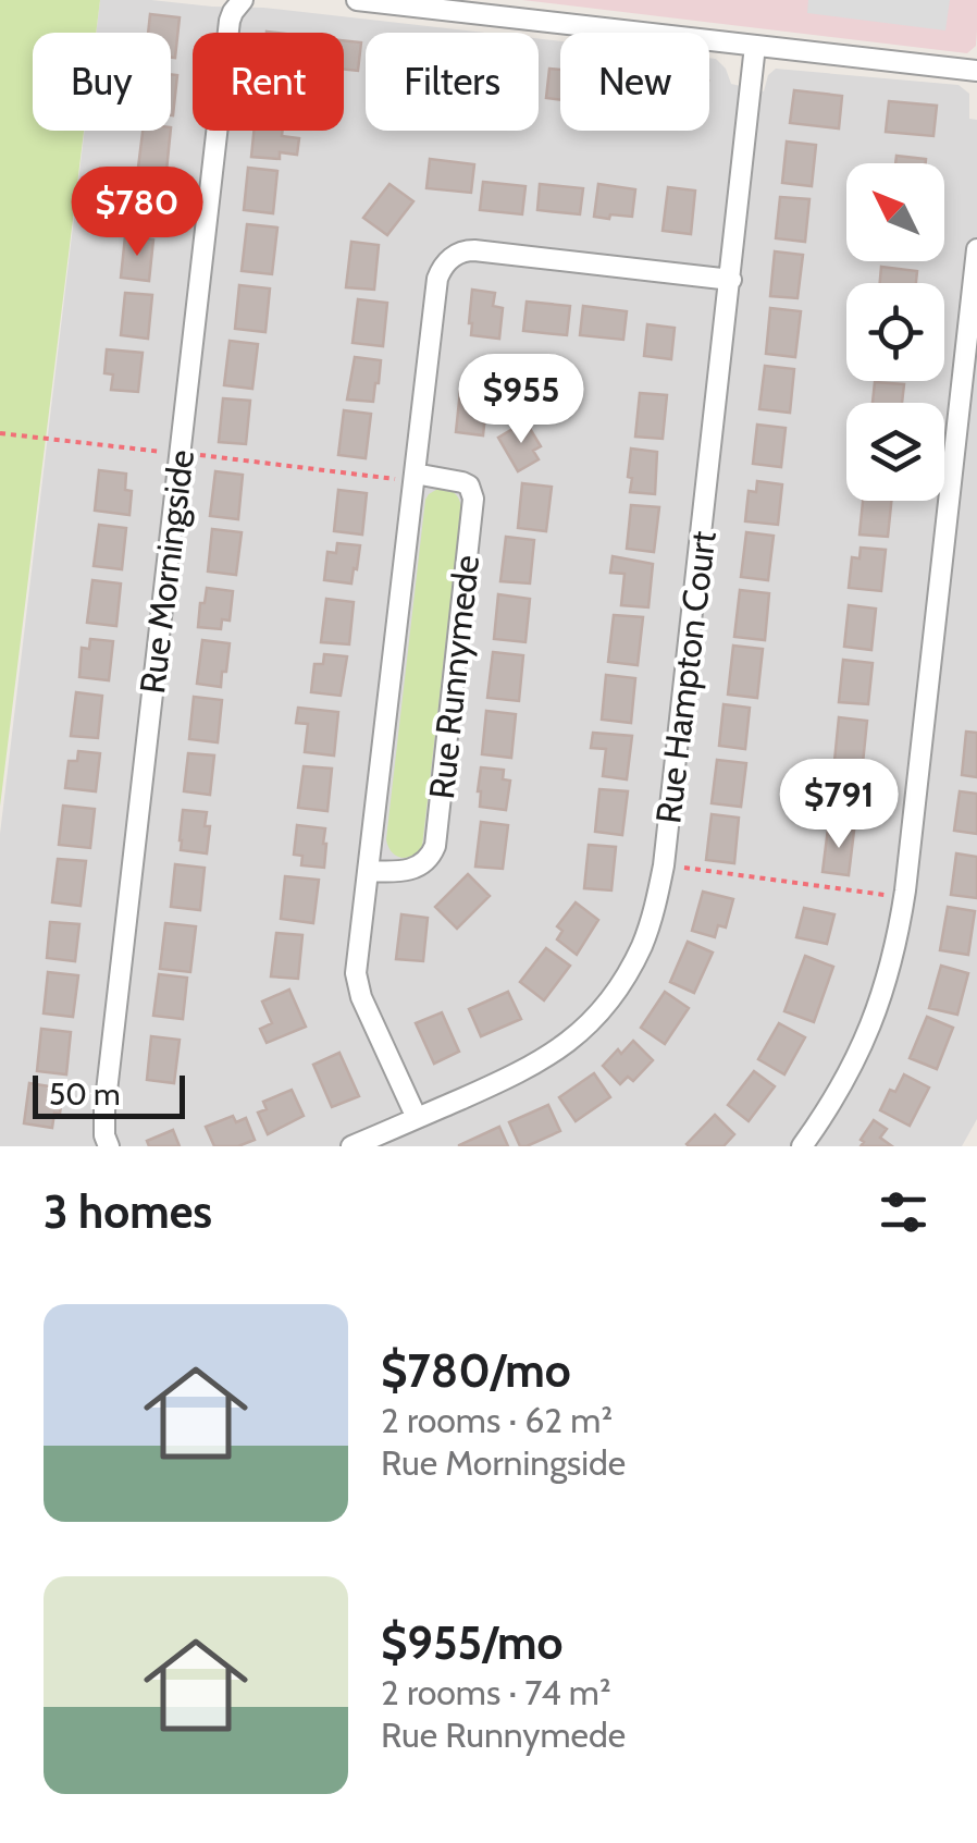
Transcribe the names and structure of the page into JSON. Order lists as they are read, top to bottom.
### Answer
{
  "streets": {
    "street": ["Rue Morningside", "Rue Runnymede", "Rue Hampton Court"]
  },
  "crossings": [
    ["Rue Runnymede", "Rue Hampton Court"]
  ],
  "scale_bar": "50 m",
  "north": "top left",
  "page": {
    "chip": [
      "Buy",
      "Rent",
      "Filters",
      "New"
    ],
    "price": ["$780", "$955", "$791"],
    "scale": "50 m",
    "heading": "3 homes",
    "list": [
      {
        "name": "$780/mo",
        "note": "2 rooms · 62 m² · Rue Morningside"
      },
      {
        "name": "$955/mo",
        "note": "2 rooms · 74 m² · Rue Runnymede"
      }
    ]
  }
}
